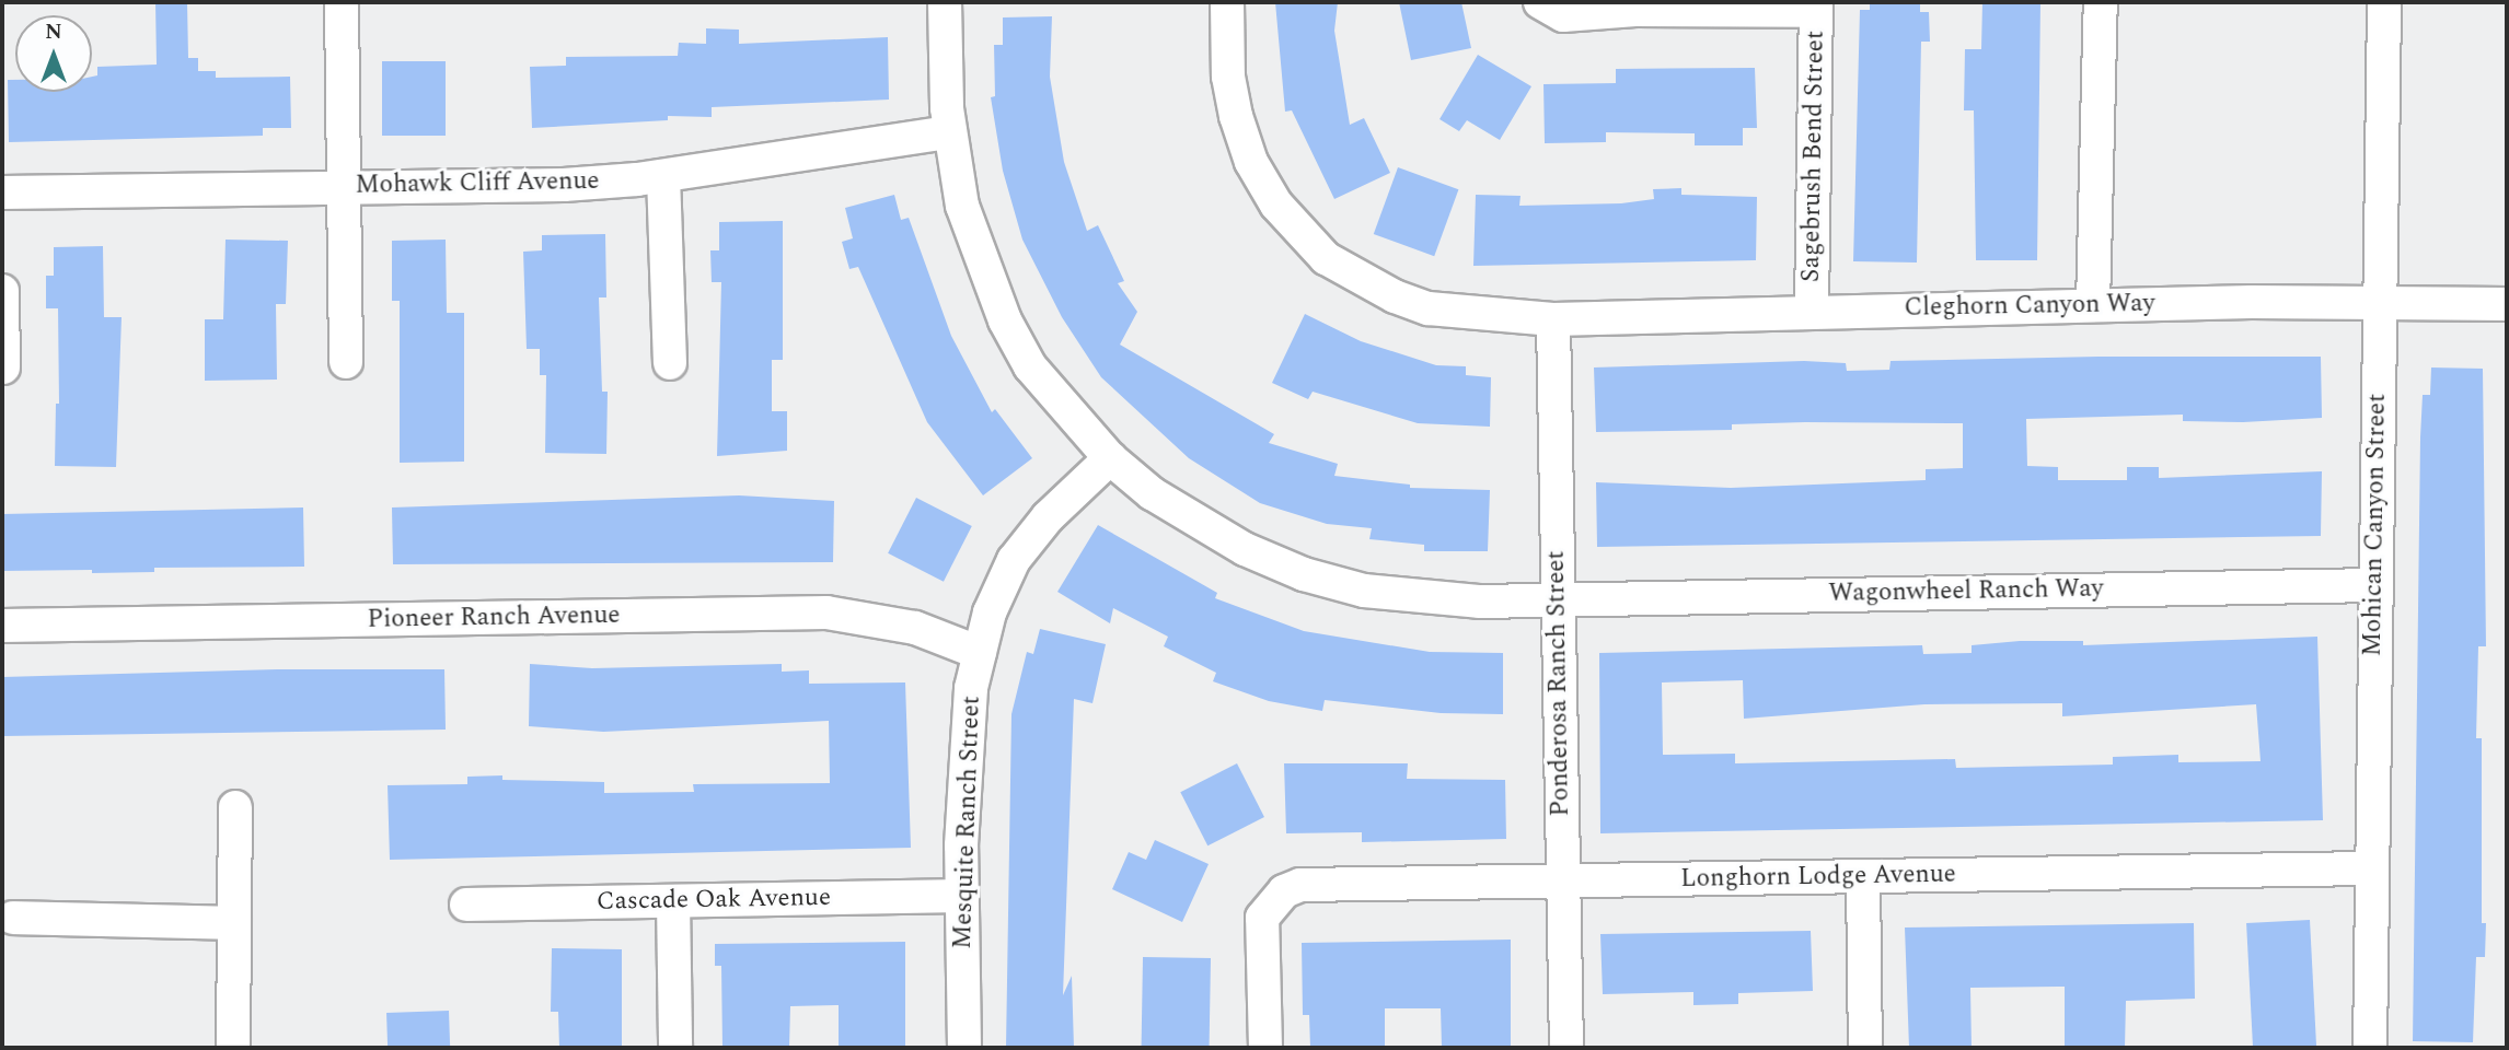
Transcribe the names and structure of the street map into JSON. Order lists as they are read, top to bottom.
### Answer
{
  "streets": {
    "street": [
      "Sagebrush Bend Street",
      "Mohawk Cliff Avenue",
      "Cleghorn Canyon Way",
      "Mohican Canyon Street",
      "Wagonwheel Ranch Way",
      "Pioneer Ranch Avenue",
      "Ponderosa Ranch Street",
      "Mesquite Ranch Street",
      "Longhorn Lodge Avenue",
      "Cascade Oak Avenue"
    ]
  },
  "crossings": [
    ["Sagebrush Bend Street", "Cleghorn Canyon Way"],
    ["Mohawk Cliff Avenue", "Wagonwheel Ranch Way"],
    ["Cleghorn Canyon Way", "Mohican Canyon Street"],
    ["Cleghorn Canyon Way", "Ponderosa Ranch Street"],
    ["Mohican Canyon Street", "Wagonwheel Ranch Way"],
    ["Mohican Canyon Street", "Longhorn Lodge Avenue"],
    ["Wagonwheel Ranch Way", "Ponderosa Ranch Street"],
    ["Wagonwheel Ranch Way", "Mesquite Ranch Street"],
    ["Pioneer Ranch Avenue", "Mesquite Ranch Street"],
    ["Ponderosa Ranch Street", "Longhorn Lodge Avenue"],
    ["Mesquite Ranch Street", "Cascade Oak Avenue"]
  ],
  "north": "top"
}
